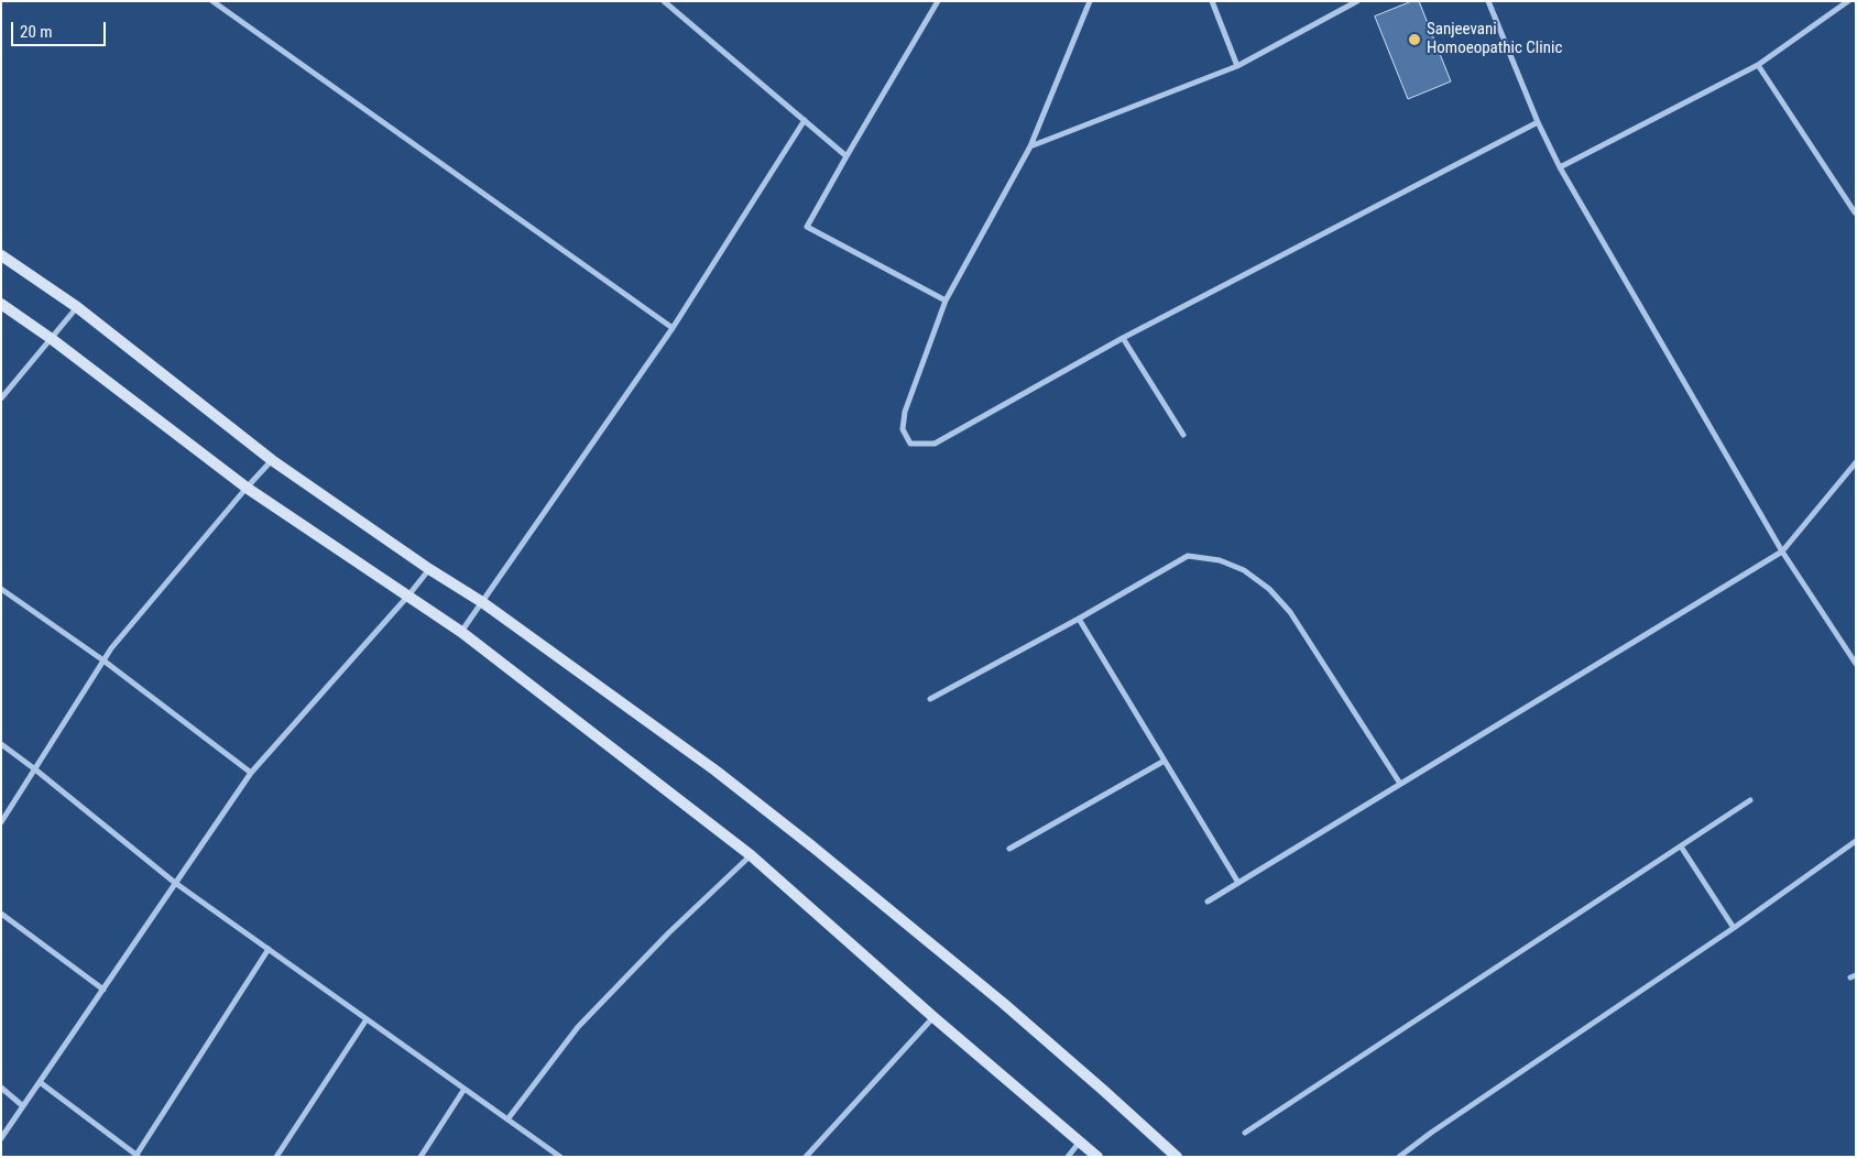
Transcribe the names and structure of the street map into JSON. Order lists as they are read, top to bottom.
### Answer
{
  "places": ["Sanjeevani Homoeopathic Clinic"],
  "scale_bar": "20 m"
}
